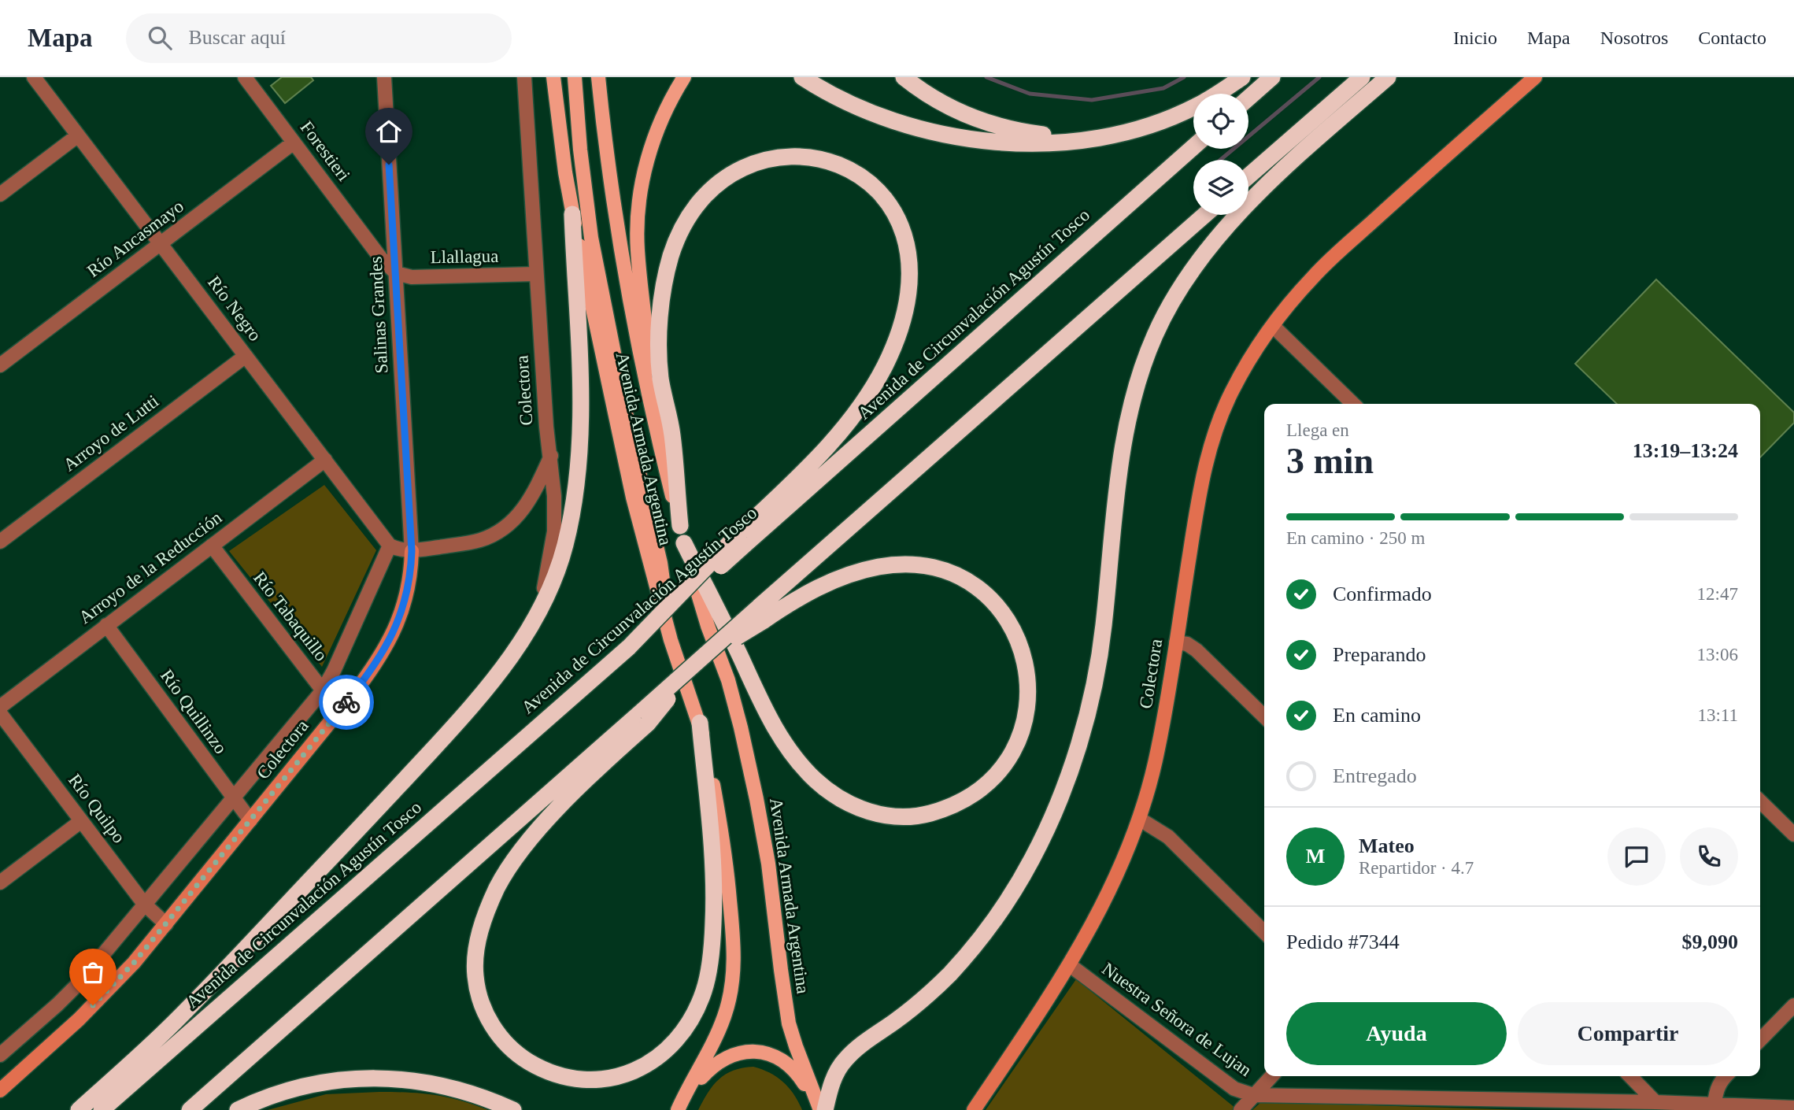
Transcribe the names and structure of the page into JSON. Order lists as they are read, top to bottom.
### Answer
{
  "streets": {
    "highway": ["Avenida de Circunvalación Agustín Tosco"],
    "main road": ["Avenida Armada Argentina"],
    "street": [
      "Forestieri",
      "Río Ancasmayo",
      "Llallagua",
      "Río Negro",
      "Salinas Grandes",
      "Colectora",
      "Arroyo de Lutti",
      "Arroyo de la Reducción",
      "Río Tabaquillo",
      "Río Quillinzo",
      "Río Quilpo",
      "Nuestra Señora de Lujan"
    ]
  },
  "crossings": [
    ["Forestieri", "Río Ancasmayo"],
    ["Forestieri", "Llallagua"],
    ["Forestieri", "Salinas Grandes"],
    ["Río Ancasmayo", "Río Negro"],
    ["Llallagua", "Salinas Grandes"],
    ["Llallagua", "Colectora"],
    ["Río Negro", "Arroyo de Lutti"],
    ["Río Negro", "Arroyo de la Reducción"],
    ["Salinas Grandes", "Colectora"],
    ["Colectora", "Río Tabaquillo"],
    ["Colectora", "Río Quillinzo"],
    ["Colectora", "Río Quilpo"],
    ["Colectora", "Nuestra Señora de Lujan"],
    ["Arroyo de la Reducción", "Río Tabaquillo"],
    ["Arroyo de la Reducción", "Río Quillinzo"]
  ],
  "page": {
    "header": "Mapa",
    "search": "Buscar aquí",
    "nav": [
      "Inicio",
      "Mapa",
      "Nosotros",
      "Contacto"
    ],
    "heading": ["3 min", "Llega en", "13:19–13:24"],
    "panel": [
      "Mateo",
      "Repartidor · 4.7",
      "Pedido #7344",
      "$9,090"
    ],
    "bar": "En camino · 250 m",
    "list": [
      ["Confirmado", "12:47"],
      ["Preparando", "13:06"],
      ["En camino", "13:11"],
      "Entregado"
    ],
    "round": "M",
    "buttons": ["Ayuda", "Compartir"]
  }
}
